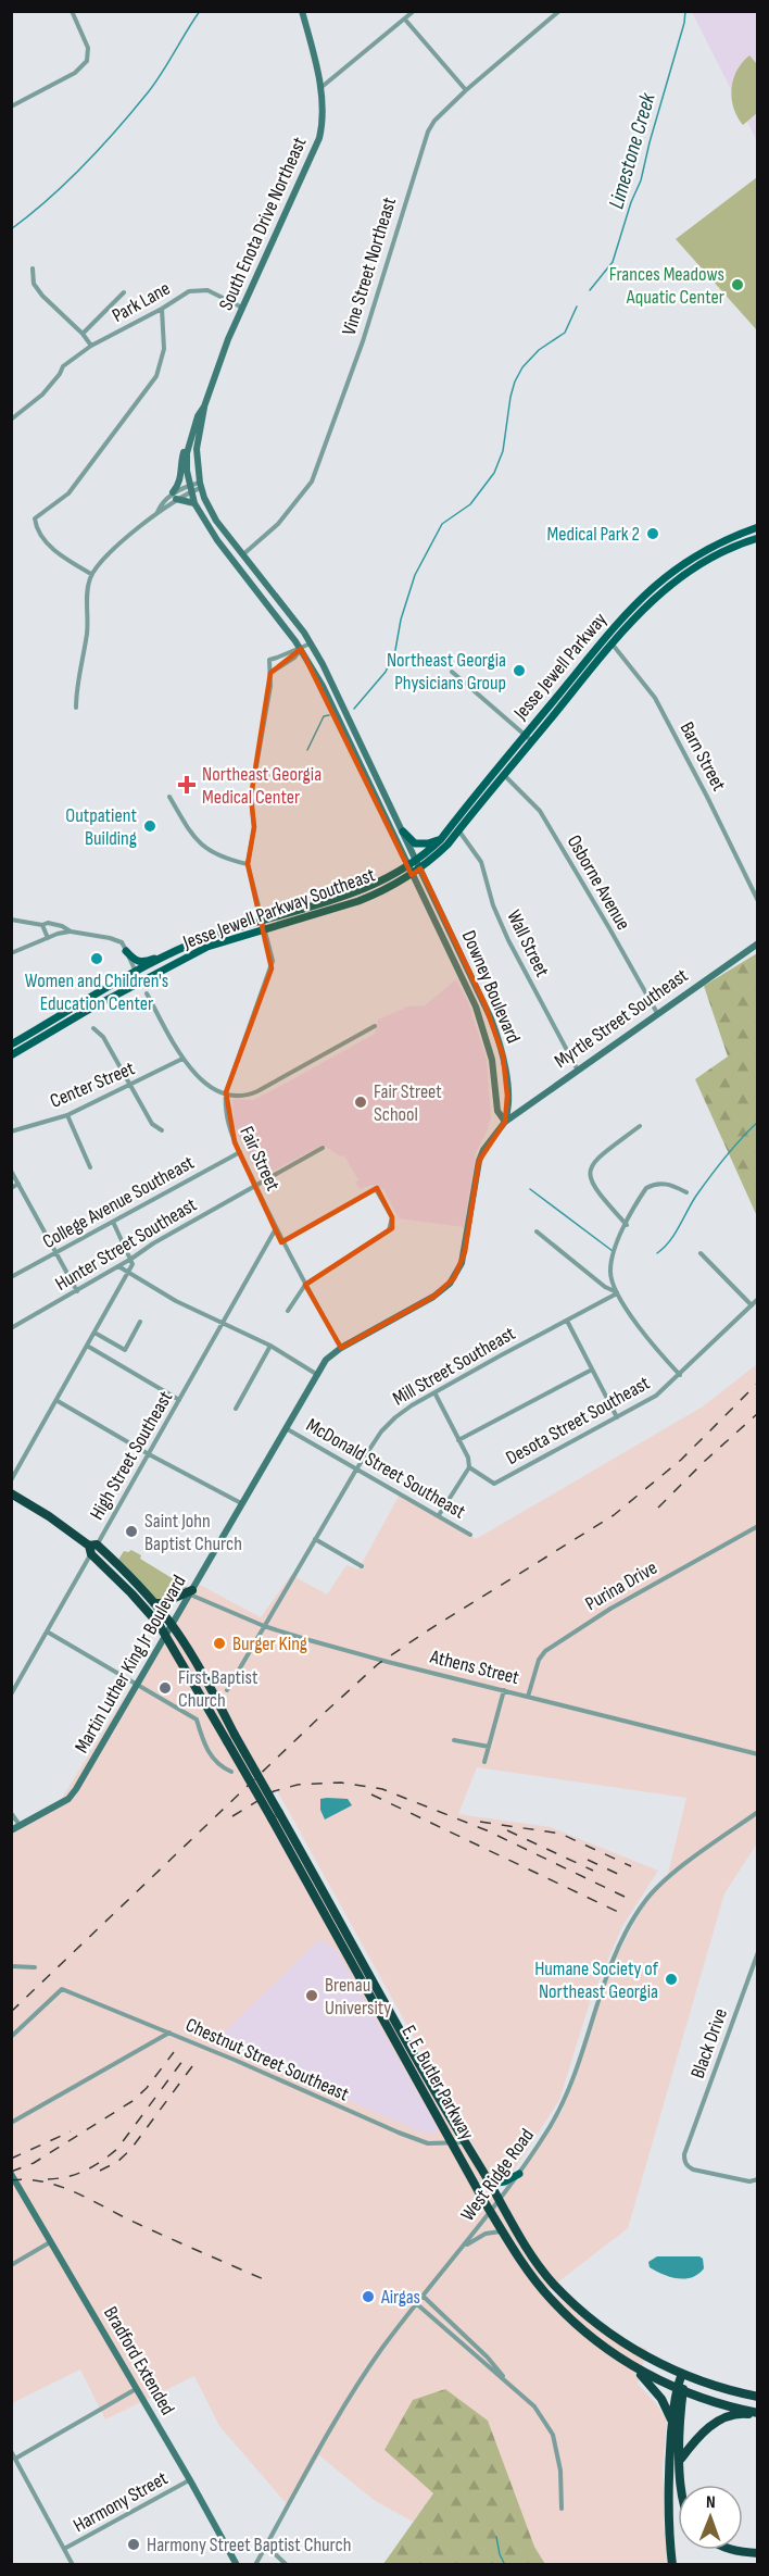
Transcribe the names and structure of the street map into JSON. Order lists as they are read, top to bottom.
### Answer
{
  "streets": {
    "highway": ["E. E. Butler Parkway"],
    "main road": [
      "South Enota Drive Northeast",
      "Jesse Jewell Parkway",
      "Jesse Jewell Parkway Southeast",
      "Downey Boulevard",
      "Myrtle Street Southeast",
      "Martin Luther King Jr Boulevard",
      "Bradford Extended"
    ],
    "street": [
      "Vine Street Northeast",
      "Park Lane",
      "Barn Street",
      "Osborne Avenue",
      "Wall Street",
      "Center Street",
      "Fair Street",
      "College Avenue Southeast",
      "Hunter Street Southeast",
      "Mill Street Southeast",
      "Desota Street Southeast",
      "High Street Southeast",
      "McDonald Street Southeast",
      "Purina Drive",
      "Athens Street",
      "Black Drive",
      "Chestnut Street Southeast",
      "West Ridge Road",
      "Harmony Street"
    ]
  },
  "crossings": [
    ["South Enota Drive Northeast", "Park Lane"],
    ["South Enota Drive Northeast", "Downey Boulevard"],
    ["Vine Street Northeast", "Downey Boulevard"],
    ["Jesse Jewell Parkway", "Barn Street"],
    ["Jesse Jewell Parkway", "Osborne Avenue"],
    ["Jesse Jewell Parkway", "Jesse Jewell Parkway Southeast"],
    ["Jesse Jewell Parkway", "Wall Street"],
    ["Jesse Jewell Parkway", "Downey Boulevard"],
    ["Osborne Avenue", "Myrtle Street Southeast"],
    ["Jesse Jewell Parkway Southeast", "Downey Boulevard"],
    ["Wall Street", "Myrtle Street Southeast"],
    ["Downey Boulevard", "Myrtle Street Southeast"],
    ["Downey Boulevard", "Martin Luther King Jr Boulevard"],
    ["Myrtle Street Southeast", "Martin Luther King Jr Boulevard"],
    ["Fair Street", "College Avenue Southeast"],
    ["Fair Street", "Hunter Street Southeast"],
    ["Fair Street", "High Street Southeast"],
    ["Fair Street", "Martin Luther King Jr Boulevard"],
    ["Mill Street Southeast", "McDonald Street Southeast"],
    ["Mill Street Southeast", "Athens Street"],
    ["High Street Southeast", "E. E. Butler Parkway"],
    ["McDonald Street Southeast", "Martin Luther King Jr Boulevard"],
    ["Purina Drive", "Athens Street"],
    ["Martin Luther King Jr Boulevard", "Athens Street"],
    ["Martin Luther King Jr Boulevard", "E. E. Butler Parkway"],
    ["Chestnut Street Southeast", "E. E. Butler Parkway"],
    ["E. E. Butler Parkway", "West Ridge Road"],
    ["Bradford Extended", "Harmony Street"]
  ],
  "water": ["Limestone Creek"],
  "places": {
    "other": [
      "Frances Meadows Aquatic Center",
      "Medical Park 2",
      "Northeast Georgia Physicians Group",
      "Outpatient Building",
      "Women and Children's Education Center",
      "Fair Street School",
      "Saint John Baptist Church",
      "Burger King",
      "First Baptist Church",
      "Humane Society of Northeast Georgia",
      "Brenau University",
      "Airgas",
      "Harmony Street Baptist Church"
    ],
    "health": ["Northeast Georgia Medical Center"]
  },
  "north": "top"
}
